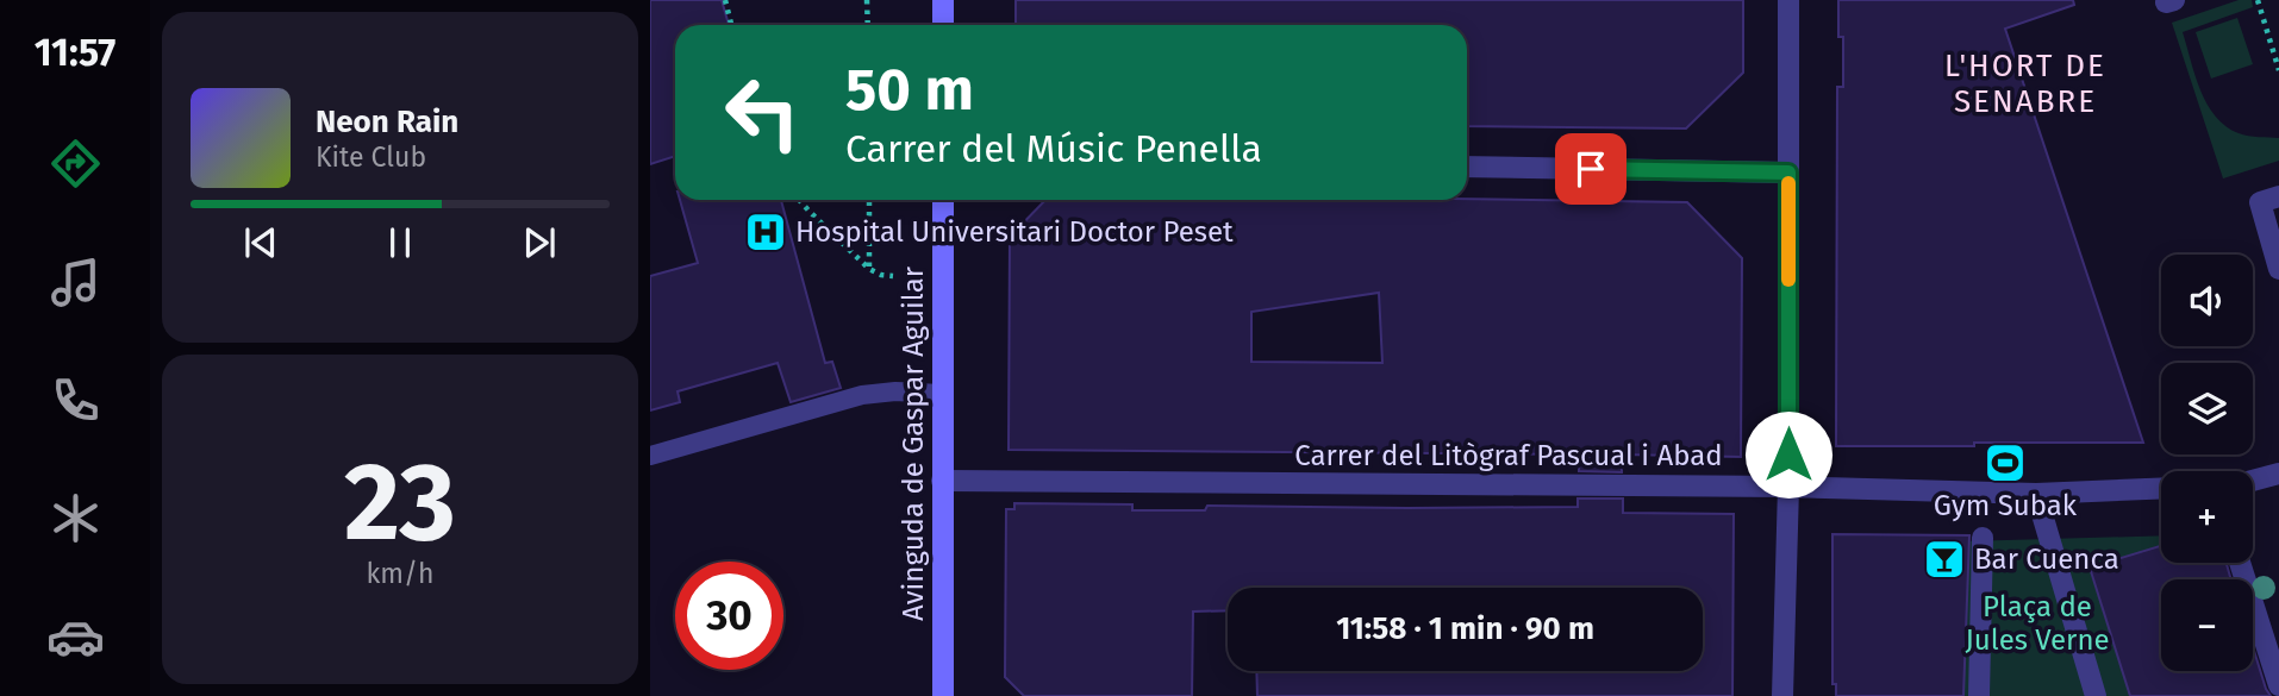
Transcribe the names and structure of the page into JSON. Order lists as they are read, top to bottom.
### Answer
{
  "streets": {
    "main road": ["Avinguda de Gaspar Aguilar"],
    "street": ["Carrer del Litògraf Pascual i Abad"]
  },
  "crossings": [
    ["Avinguda de Gaspar Aguilar", "Carrer del Litògraf Pascual i Abad"]
  ],
  "districts": ["L'HORT DE SENABRE"],
  "parks": ["Plaça de Jules Verne"],
  "places": {
    "hospital": ["Hospital Universitari Doctor Peset"],
    "sports": ["Gym Subak"],
    "bar": ["Bar Cuenca"]
  },
  "page": {
    "tabs": "11:57",
    "turn": ["50 m", "Carrer del Músic Penella"],
    "song": ["Neon Rain", "Kite Club"],
    "map_buttons": ["+", "−"],
    "tile": ["23", "km/h"],
    "limit": "30",
    "trip": "11:58 · 1 min · 90 m"
  }
}
